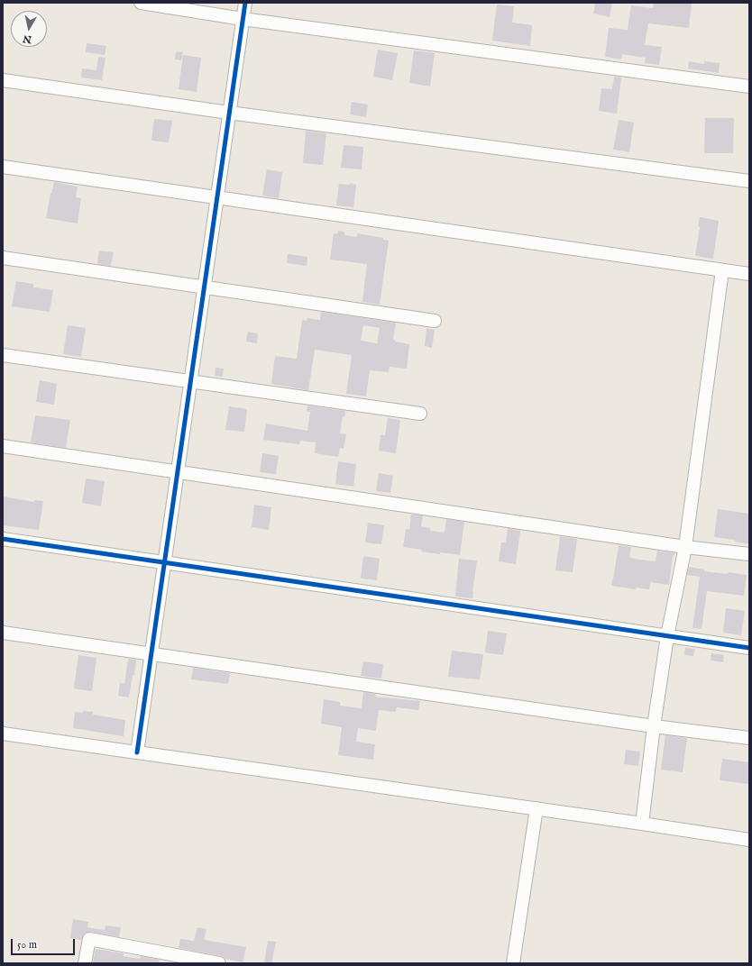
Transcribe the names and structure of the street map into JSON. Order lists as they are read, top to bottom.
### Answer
{
  "scale_bar": "50 m",
  "north": "bottom"
}
